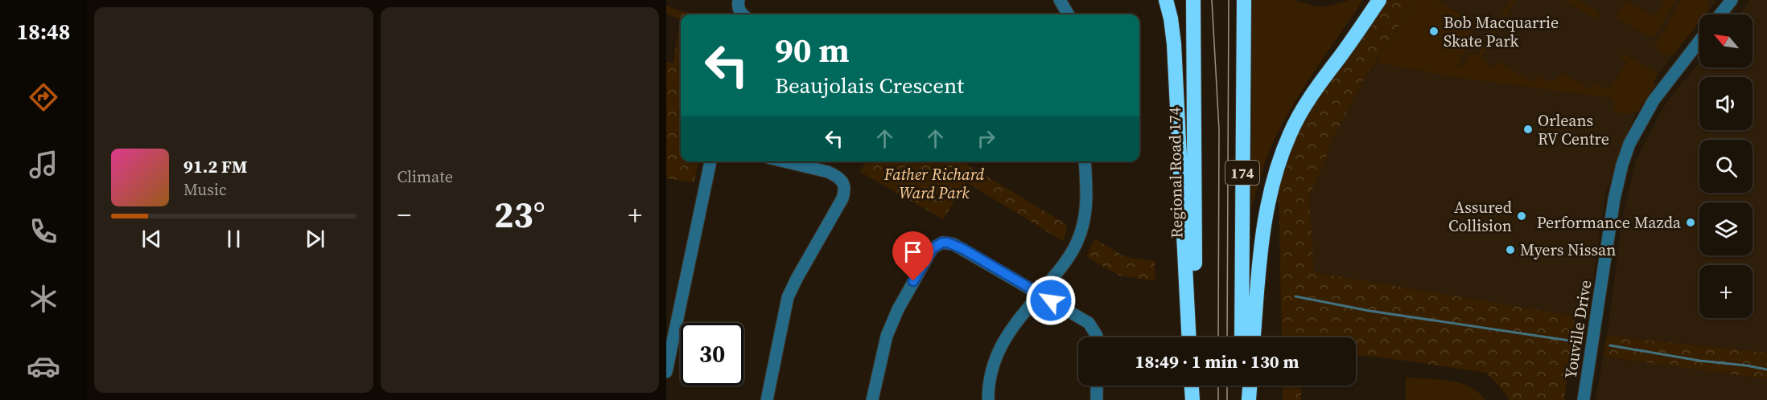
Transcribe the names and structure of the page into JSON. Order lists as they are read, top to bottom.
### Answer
{
  "streets": {
    "highway": ["Regional Road 174", "174"],
    "street": ["Youville Drive"]
  },
  "parks": ["Father Richard Ward Park"],
  "places": [
    "Bob Macquarrie Skate Park",
    "Orleans RV Centre",
    "Assured Collision",
    "Performance Mazda",
    "Myers Nissan"
  ],
  "north": "top left",
  "page": {
    "tabs": "18:48",
    "tile": "Climate",
    "map_buttons": "+",
    "turn": ["90 m", "Beaujolais Crescent"],
    "song": ["91.2 FM", "Music"],
    "heat": ["−", "23°", "+"],
    "limit": "30",
    "trip": "18:49 · 1 min · 130 m"
  }
}
